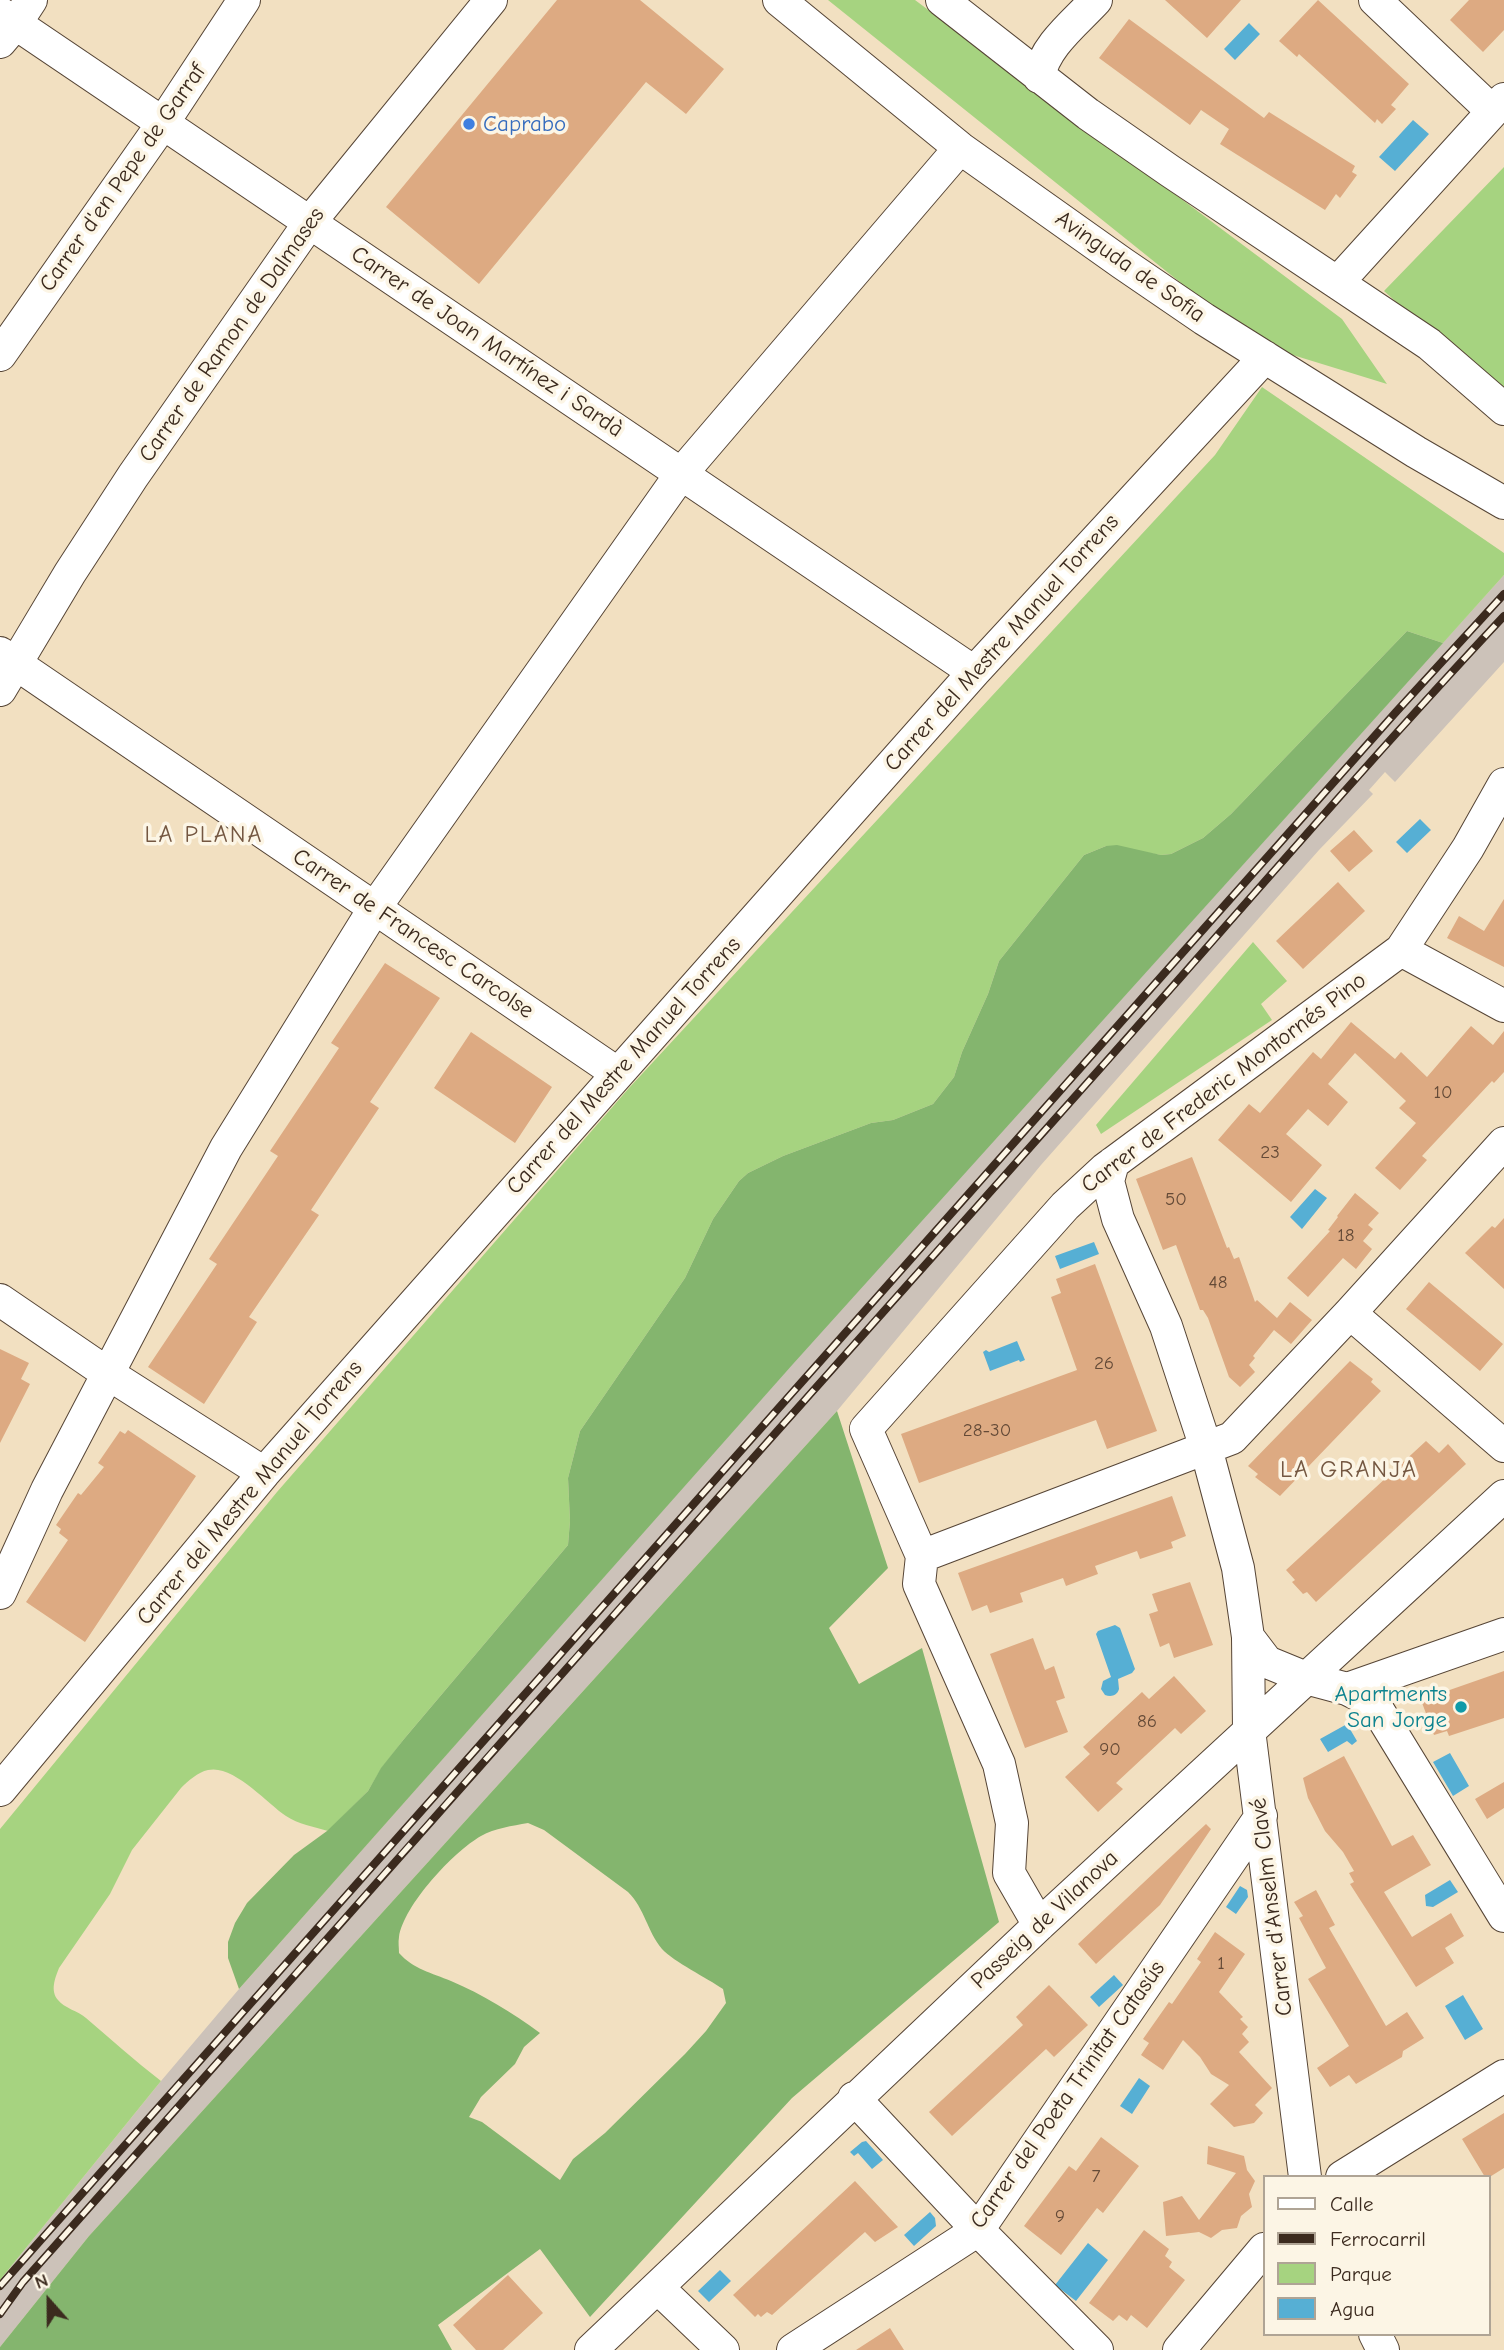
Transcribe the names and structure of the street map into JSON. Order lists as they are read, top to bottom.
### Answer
{
  "streets": {
    "street": [
      "Carrer d'en Pepe de Garraf",
      "Avinguda de Sofia",
      "Carrer de Ramon de Dalmases",
      "Carrer de Joan Martínez i Sardà",
      "Carrer del Mestre Manuel Torrens",
      "Carrer de Francesc Carcolse",
      "Carrer de Frederic Montornés Pino",
      "Carrer d'Anselm Clavé",
      "Passeig de Vilanova",
      "Carrer del Poeta Trinitat Catasús"
    ]
  },
  "crossings": [
    ["Carrer d'en Pepe de Garraf", "Carrer de Joan Martínez i Sardà"],
    ["Avinguda de Sofia", "Carrer del Mestre Manuel Torrens"],
    ["Carrer de Ramon de Dalmases", "Carrer de Joan Martínez i Sardà"],
    ["Carrer de Ramon de Dalmases", "Carrer de Francesc Carcolse"],
    ["Carrer de Joan Martínez i Sardà", "Carrer del Mestre Manuel Torrens"],
    ["Carrer del Mestre Manuel Torrens", "Carrer de Francesc Carcolse"],
    ["Carrer de Frederic Montornés Pino", "Carrer d'Anselm Clavé"],
    ["Carrer d'Anselm Clavé", "Passeig de Vilanova"],
    ["Carrer d'Anselm Clavé", "Carrer del Poeta Trinitat Catasús"]
  ],
  "districts": ["LA PLANA", "LA GRANJA"],
  "places": ["Caprabo", "Apartments San Jorge"],
  "house_numbers": [
    "10",
    "23",
    "50",
    "18",
    "48",
    "26",
    "28-30",
    "86",
    "90",
    "1",
    "7",
    "9"
  ],
  "legend": [
    "Calle",
    "Ferrocarril",
    "Parque",
    "Agua"
  ],
  "north": "top"
}
